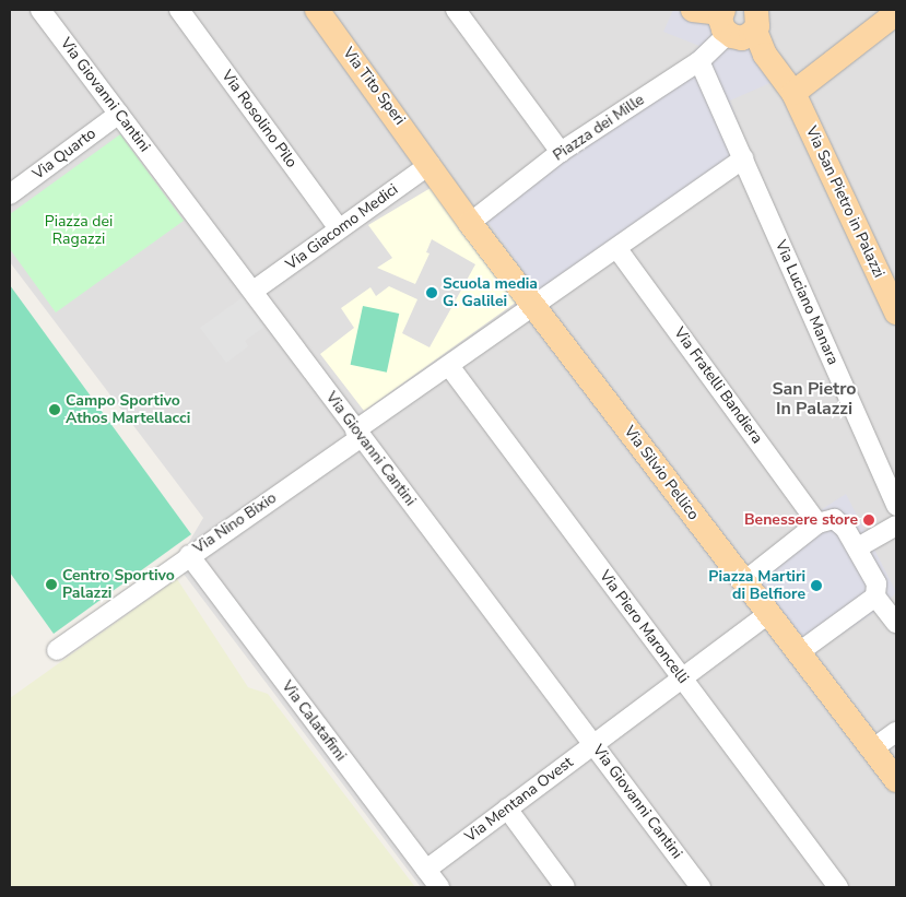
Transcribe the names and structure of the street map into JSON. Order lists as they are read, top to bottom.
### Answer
{
  "streets": {
    "main road": ["Via Tito Speri", "Via San Pietro in Palazzi", "Via Silvio Pellico"],
    "street": [
      "Via Giovanni Cantini",
      "Via Rosolino Pilo",
      "Piazza dei Mille",
      "Via Quarto",
      "Via Giacomo Medici",
      "Via Luciano Manara",
      "Via Fratelli Bandiera",
      "Via Nino Bixio",
      "Via Piero Maroncelli",
      "Via Calatafimi",
      "Via Mentana Ovest"
    ]
  },
  "crossings": [
    ["Via Tito Speri", "Via Giacomo Medici"],
    ["Via Tito Speri", "Via Silvio Pellico"],
    ["Via Giovanni Cantini", "Via Quarto"],
    ["Via Giovanni Cantini", "Via Giacomo Medici"],
    ["Via Giovanni Cantini", "Via Nino Bixio"],
    ["Via Giovanni Cantini", "Via Mentana Ovest"],
    ["Via Rosolino Pilo", "Via Giacomo Medici"],
    ["Piazza dei Mille", "Via Luciano Manara"],
    ["Piazza dei Mille", "Via Silvio Pellico"],
    ["Via Giacomo Medici", "Via Silvio Pellico"],
    ["Via Silvio Pellico", "Via Nino Bixio"],
    ["Via Silvio Pellico", "Via Mentana Ovest"],
    ["Via Nino Bixio", "Via Piero Maroncelli"],
    ["Via Nino Bixio", "Via Calatafimi"],
    ["Via Piero Maroncelli", "Via Mentana Ovest"],
    ["Via Calatafimi", "Via Mentana Ovest"]
  ],
  "districts": ["San Pietro In Palazzi"],
  "parks": ["Piazza dei Ragazzi"],
  "places": [
    "Scuola media G. Galilei",
    "Campo Sportivo Athos Martellacci",
    "Benessere store",
    "Centro Sportivo Palazzi",
    "Piazza Martiri di Belfiore"
  ]
}
